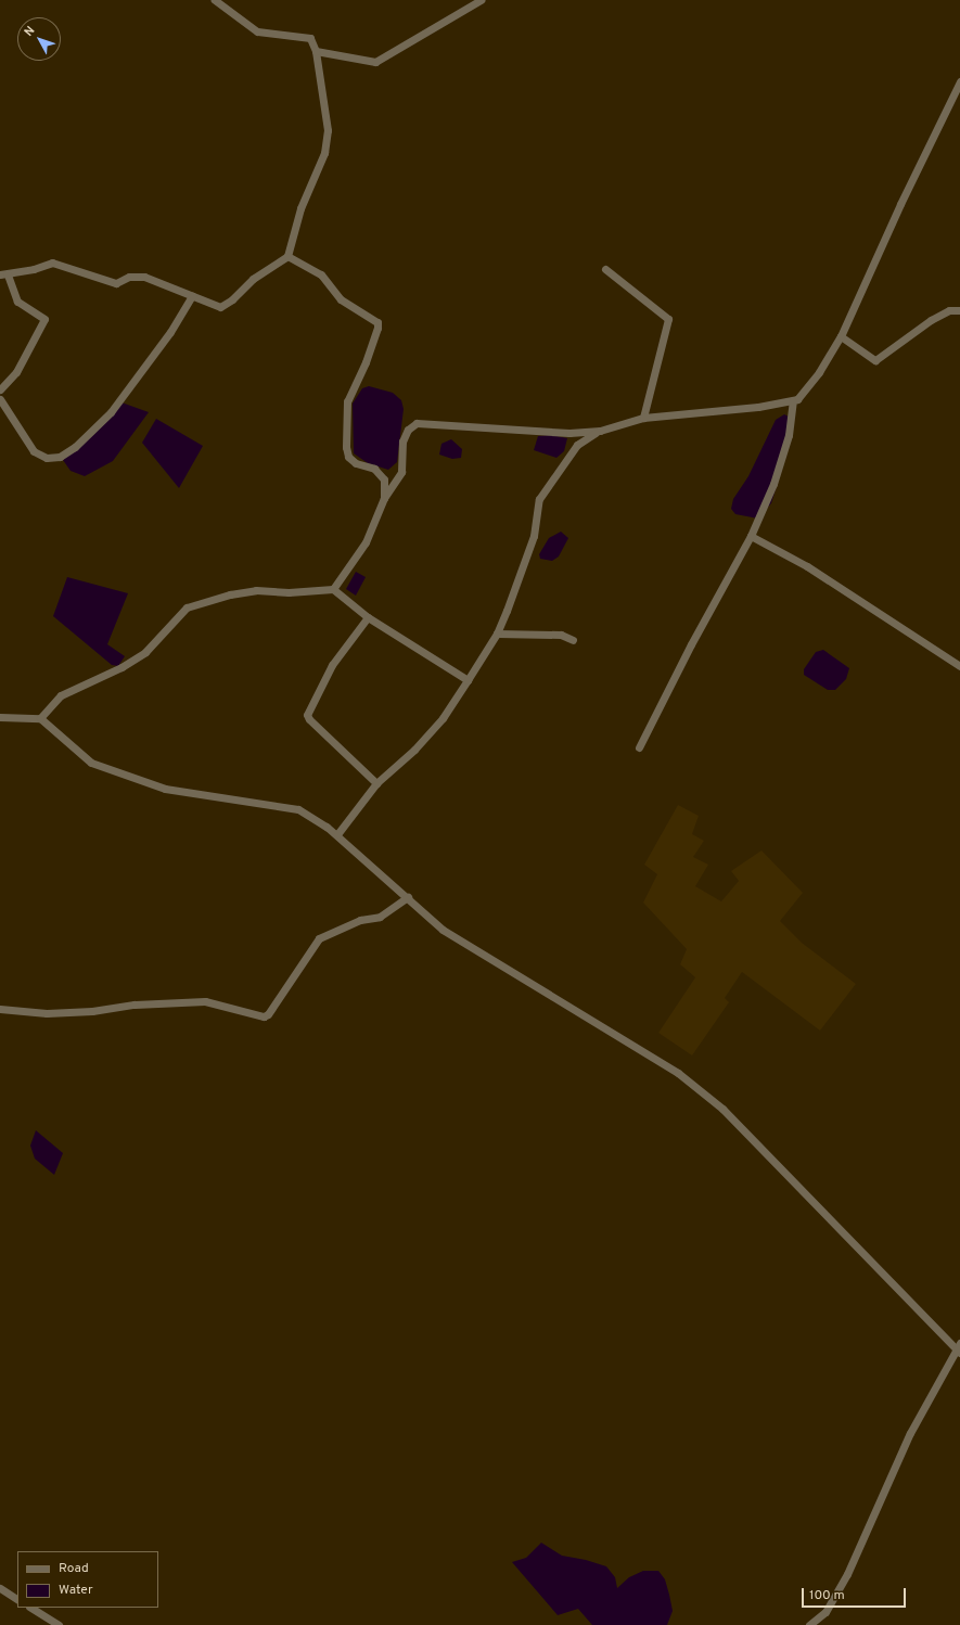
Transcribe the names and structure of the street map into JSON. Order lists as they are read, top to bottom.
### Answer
{
  "legend": ["Road", "Water"],
  "scale_bar": "100 m",
  "north": "top left"
}
